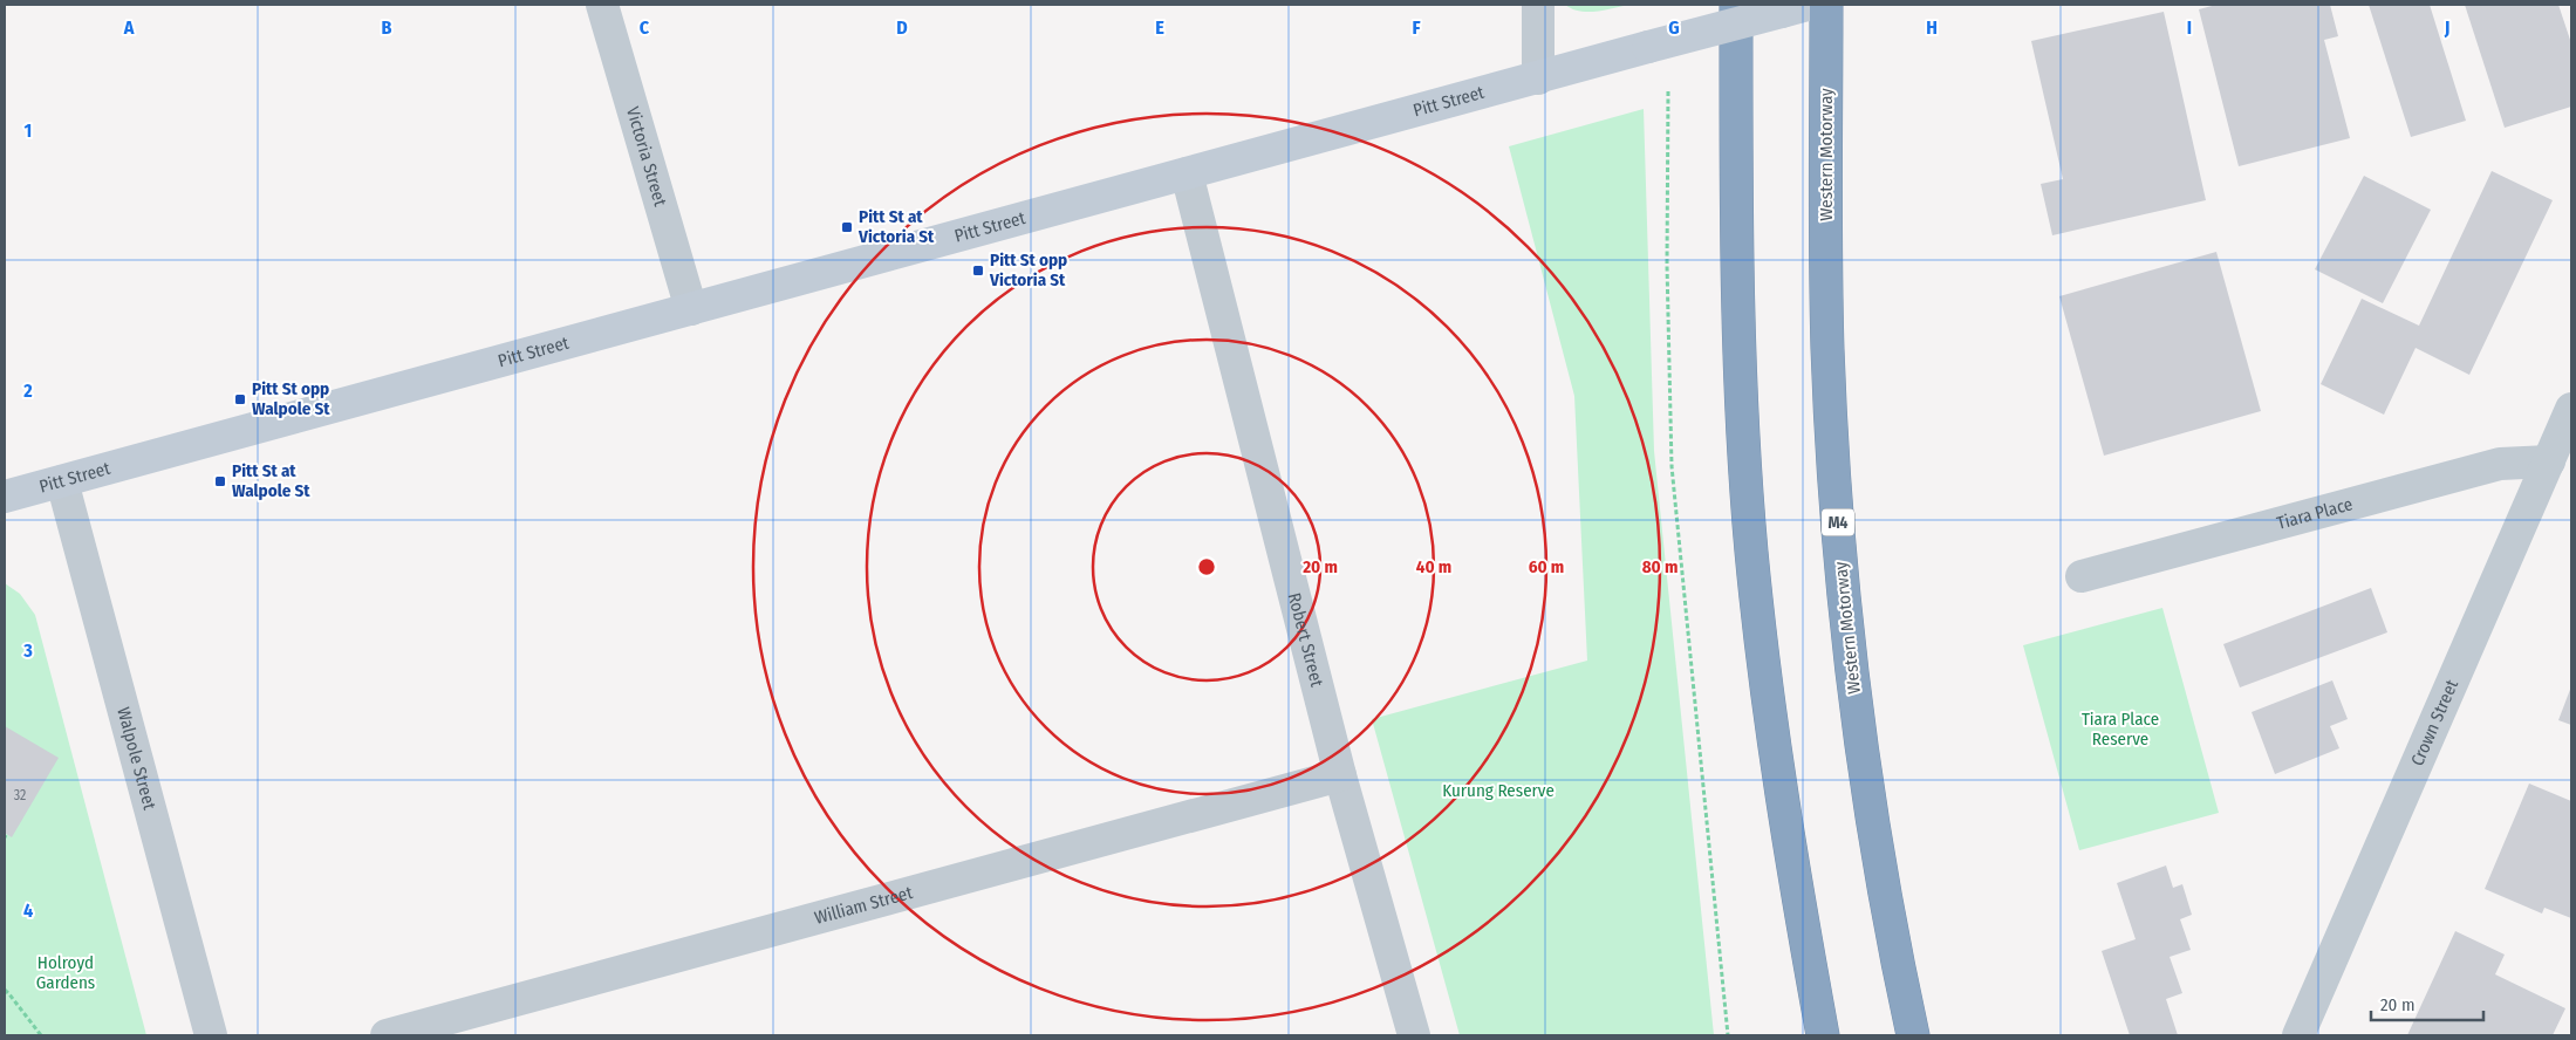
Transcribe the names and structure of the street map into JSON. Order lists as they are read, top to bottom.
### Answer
{
  "streets": {
    "highway": ["Western Motorway", "M4"],
    "main road": ["Pitt Street"],
    "street": [
      "Victoria Street",
      "Tiara Place",
      "Robert Street",
      "Crown Street",
      "Walpole Street",
      "William Street"
    ]
  },
  "crossings": [
    ["Pitt Street", "Victoria Street"],
    ["Pitt Street", "Robert Street"],
    ["Pitt Street", "Walpole Street"],
    ["Tiara Place", "Crown Street"],
    ["Robert Street", "William Street"]
  ],
  "parks": ["Tiara Place Reserve", "Kurung Reserve", "Holroyd Gardens"],
  "places": {
    "transit": [
      "Pitt St at Victoria St",
      "Pitt St opp Victoria St",
      "Pitt St opp Walpole St",
      "Pitt St at Walpole St"
    ]
  },
  "house_numbers": ["32"],
  "scale_bar": "20 m",
  "grid": {
    "columns": [
      "A",
      "B",
      "C",
      "D",
      "E",
      "F",
      "G",
      "H",
      "I",
      "J"
    ],
    "rows": [
      "1",
      "2",
      "3",
      "4"
    ]
  },
  "rings": [
    "20 m",
    "40 m",
    "60 m",
    "80 m"
  ]
}
